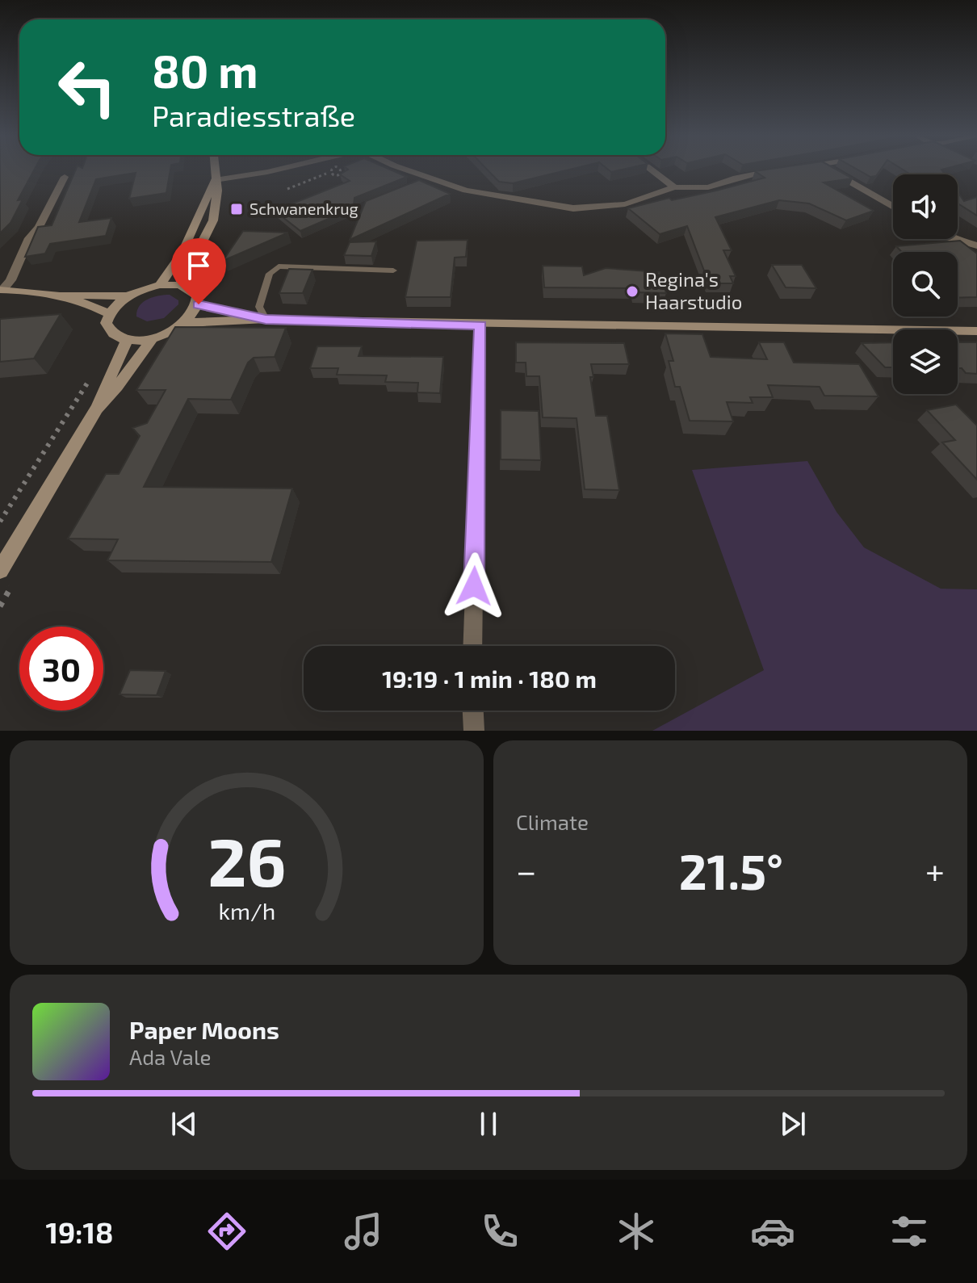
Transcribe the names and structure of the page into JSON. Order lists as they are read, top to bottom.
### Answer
{
  "places": {
    "transit": ["Schwanenkrug"],
    "other": ["Regina's Haarstudio"]
  },
  "page": {
    "turn": ["80 m", "Paradiesstraße"],
    "limit": "30",
    "trip": "19:19 · 1 min · 180 m",
    "tile": "Climate",
    "heat": ["−", "21.5°", "+"],
    "song": ["Paper Moons", "Ada Vale"],
    "tabs": "19:18",
    "gauge": ["26", "km/h"]
  }
}
